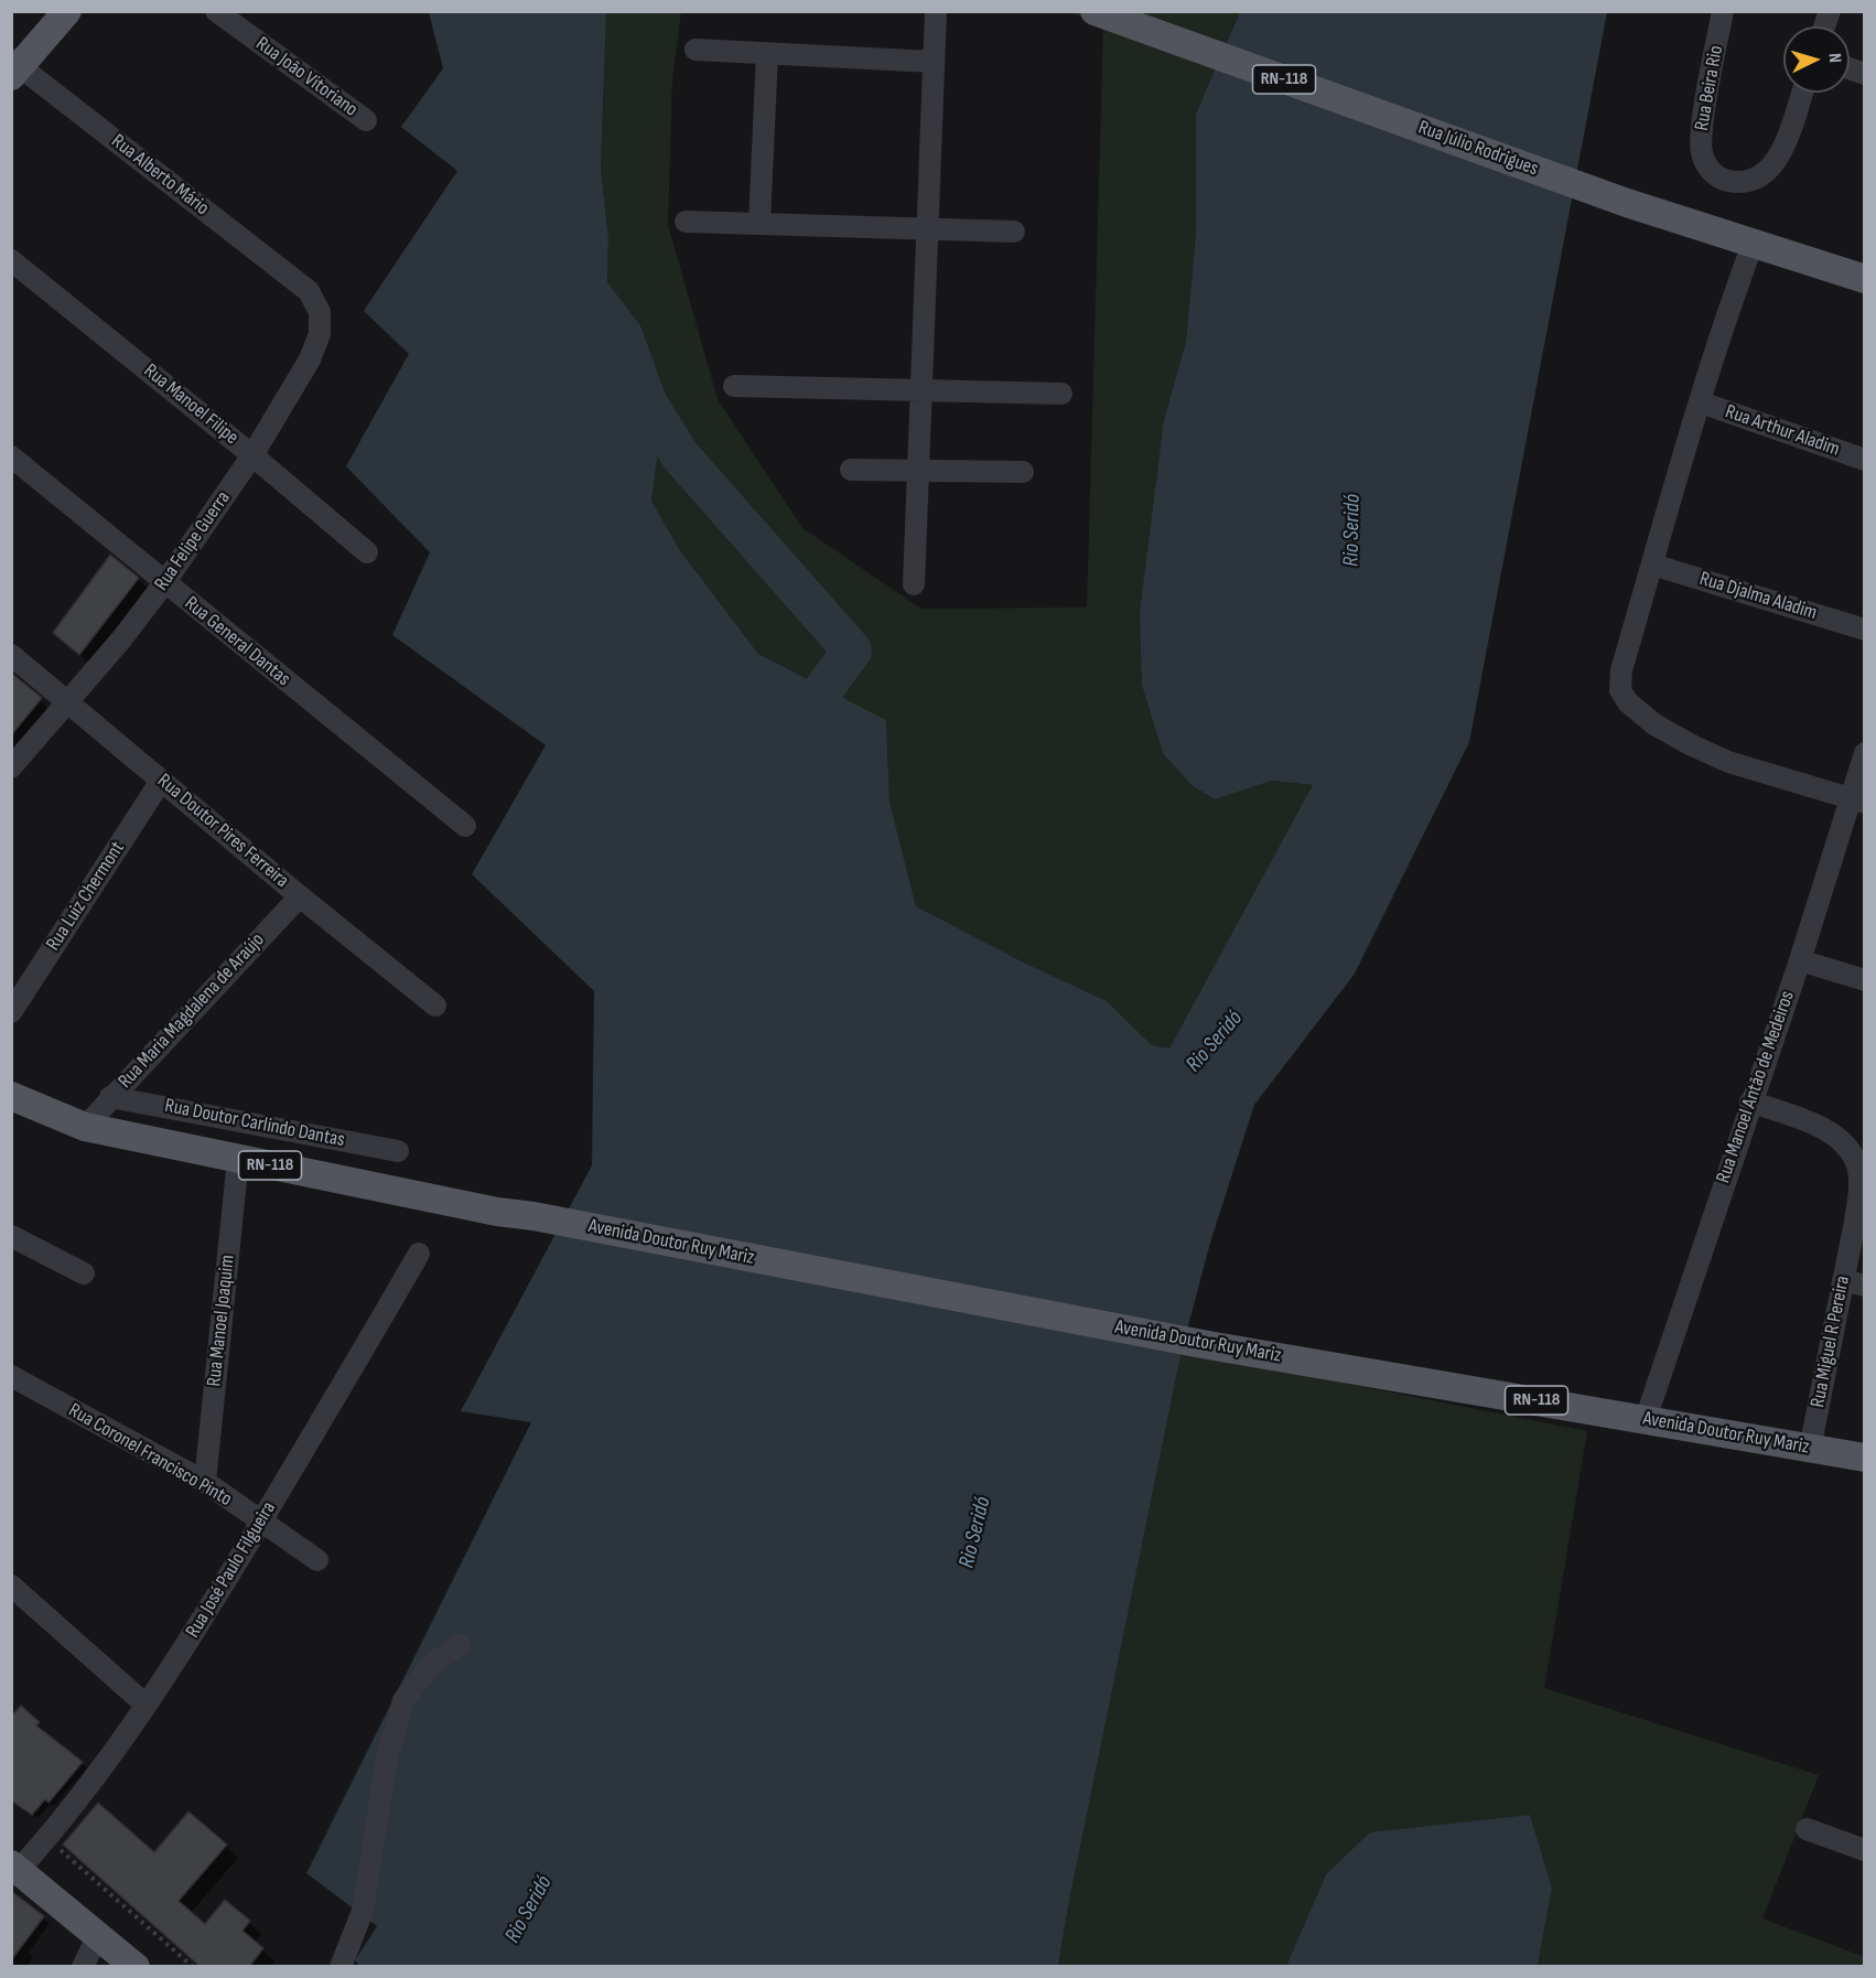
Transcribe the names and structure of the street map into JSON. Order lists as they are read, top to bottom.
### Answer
{
  "streets": {
    "main road": ["RN-118", "Rua Júlio Rodrigues", "Avenida Doutor Ruy Mariz"],
    "street": [
      "Rua João Vitoriano",
      "Rua Beira Rio",
      "Rua Alberto Mário",
      "Rua Manoel Filipe",
      "Rua Arthur Aladim",
      "Rua Felipe Guerra",
      "Rua Djalma Aladim",
      "Rua General Dantas",
      "Rua Doutor Pires Ferreira",
      "Rua Luiz Chermont",
      "Rua Maria Magdalena de Araújo",
      "Rua Manoel Antão de Medeiros",
      "Rua Doutor Carlindo Dantas",
      "Rua Manoel Joaquim",
      "Rua Miguel R Pereira",
      "Rua Coronel Francisco Pinto",
      "Rua José Paulo Filgueira"
    ]
  },
  "crossings": [
    ["RN-118", "Rua Maria Magdalena de Araújo"],
    ["RN-118", "Avenida Doutor Ruy Mariz"],
    ["RN-118", "Rua Manoel Joaquim"],
    ["Rua Alberto Mário", "Rua Felipe Guerra"],
    ["Rua Manoel Filipe", "Rua Felipe Guerra"],
    ["Rua Felipe Guerra", "Rua General Dantas"],
    ["Rua Felipe Guerra", "Rua Doutor Pires Ferreira"],
    ["Rua Doutor Pires Ferreira", "Rua Luiz Chermont"],
    ["Rua Doutor Pires Ferreira", "Rua Maria Magdalena de Araújo"],
    ["Rua Maria Magdalena de Araújo", "Rua Doutor Carlindo Dantas"],
    ["Rua Manoel Antão de Medeiros", "Avenida Doutor Ruy Mariz"],
    ["Rua Manoel Antão de Medeiros", "Rua Miguel R Pereira"],
    ["Avenida Doutor Ruy Mariz", "Rua Manoel Joaquim"],
    ["Avenida Doutor Ruy Mariz", "Rua Miguel R Pereira"],
    ["Rua Manoel Joaquim", "Rua Coronel Francisco Pinto"],
    ["Rua Coronel Francisco Pinto", "Rua José Paulo Filgueira"]
  ],
  "water": ["Rio Seridó"],
  "north": "right"
}
